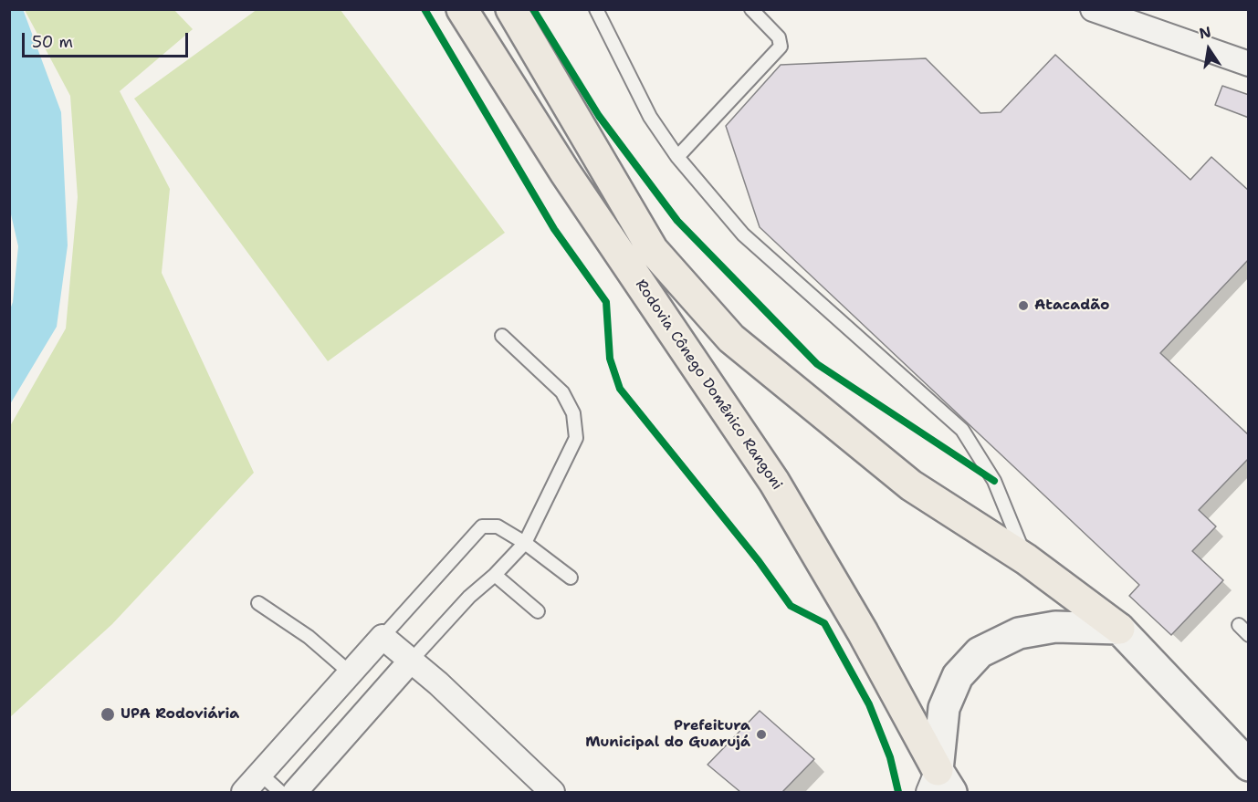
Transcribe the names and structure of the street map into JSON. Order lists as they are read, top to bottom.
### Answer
{
  "streets": {
    "highway": ["Rodovia Cônego Domênico Rangoni"]
  },
  "places": ["Atacadão", "UPA Rodoviária", "Prefeitura Municipal do Guarujá"],
  "scale_bar": "50 m",
  "north": "top"
}
